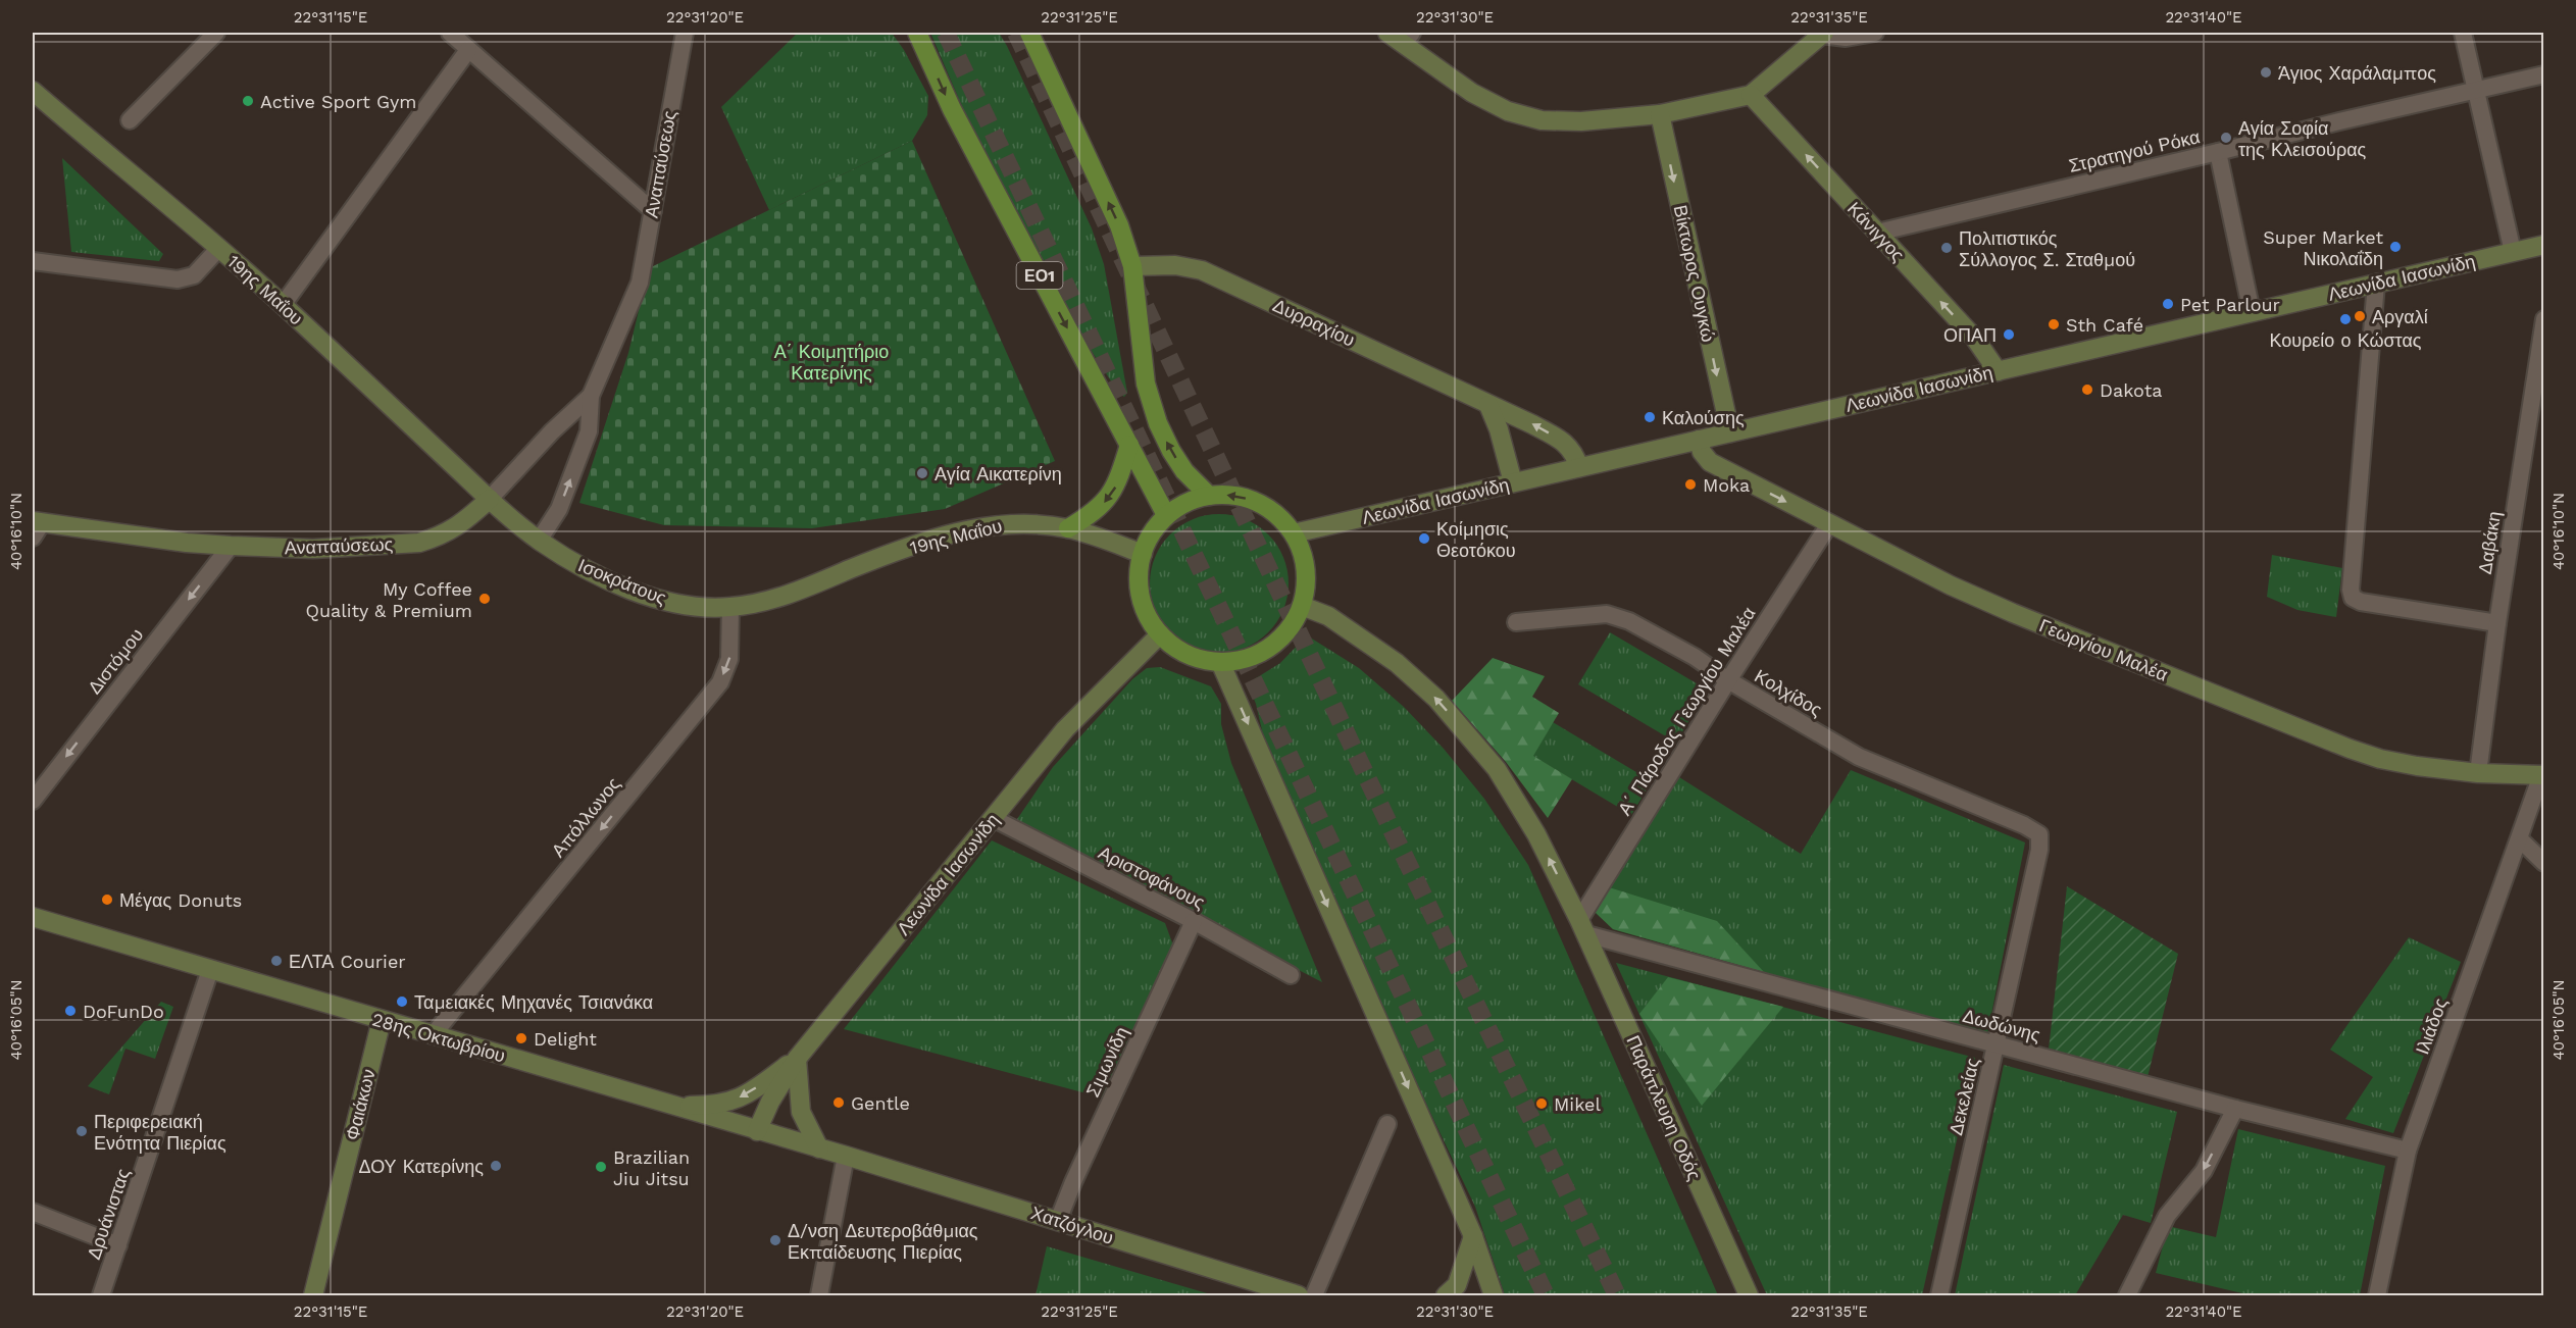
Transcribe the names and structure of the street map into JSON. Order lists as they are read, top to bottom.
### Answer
{
  "streets": {
    "main road": [
      "Αναπαύσεως",
      "Κάνιγγος",
      "Βίκτωρος Ουγκώ",
      "ΕΟ1",
      "Λεωνίδα Ιασωνίδη",
      "19ης Μαΐου",
      "Δυρραχίου",
      "Ισοκράτους",
      "Γεωργίου Μαλέα",
      "28ης Οκτωβρίου",
      "Φαιάκων",
      "Παράπλευρη Οδός",
      "Χατζόγλου"
    ],
    "street": [
      "Στρατηγού Ρόκα",
      "Δαβάκη",
      "Διστόμου",
      "Κολχίδος",
      "Α΄ Πάροδος Γεωργίου Μαλέα",
      "Απόλλωνος",
      "Αριστοφάνους",
      "Δωδώνης",
      "Ιλιάδος",
      "Σιμωνίδη",
      "Δεκελείας",
      "Δρυάνιστας"
    ]
  },
  "crossings": [
    ["Στρατηγού Ρόκα", "Κάνιγγος"],
    ["Αναπαύσεως", "19ης Μαΐου"],
    ["Αναπαύσεως", "Ισοκράτους"],
    ["Αναπαύσεως", "Διστόμου"],
    ["Κάνιγγος", "Λεωνίδα Ιασωνίδη"],
    ["Βίκτωρος Ουγκώ", "Λεωνίδα Ιασωνίδη"],
    ["ΕΟ1", "Λεωνίδα Ιασωνίδη"],
    ["ΕΟ1", "19ης Μαΐου"],
    ["ΕΟ1", "Παράπλευρη Οδός"],
    ["Λεωνίδα Ιασωνίδη", "19ης Μαΐου"],
    ["Λεωνίδα Ιασωνίδη", "Δυρραχίου"],
    ["Λεωνίδα Ιασωνίδη", "Γεωργίου Μαλέα"],
    ["Λεωνίδα Ιασωνίδη", "Αριστοφάνους"],
    ["Λεωνίδα Ιασωνίδη", "28ης Οκτωβρίου"],
    ["Λεωνίδα Ιασωνίδη", "Παράπλευρη Οδός"],
    ["19ης Μαΐου", "Ισοκράτους"],
    ["19ης Μαΐου", "Παράπλευρη Οδός"],
    ["Δαβάκη", "Γεωργίου Μαλέα"],
    ["Ισοκράτους", "Απόλλωνος"],
    ["Γεωργίου Μαλέα", "Α΄ Πάροδος Γεωργίου Μαλέα"],
    ["Γεωργίου Μαλέα", "Ιλιάδος"],
    ["Κολχίδος", "Α΄ Πάροδος Γεωργίου Μαλέα"],
    ["Κολχίδος", "Δεκελείας"],
    ["Α΄ Πάροδος Γεωργίου Μαλέα", "Δωδώνης"],
    ["Α΄ Πάροδος Γεωργίου Μαλέα", "Παράπλευρη Οδός"],
    ["Απόλλωνος", "28ης Οκτωβρίου"],
    ["Αριστοφάνους", "Σιμωνίδη"],
    ["Δωδώνης", "Ιλιάδος"],
    ["Δωδώνης", "Δεκελείας"],
    ["Δωδώνης", "Παράπλευρη Οδός"],
    ["28ης Οκτωβρίου", "Φαιάκων"],
    ["28ης Οκτωβρίου", "Δρυάνιστας"],
    ["28ης Οκτωβρίου", "Χατζόγλου"],
    ["Σιμωνίδη", "Χατζόγλου"]
  ],
  "one_way": [
    "Κάνιγγος",
    "Βίκτωρος Ουγκώ",
    "Διστόμου",
    "Απόλλωνος",
    "Παράπλευρη Οδός"
  ],
  "parks": ["Α΄ Κοιμητήριο Κατερίνης"],
  "places": [
    "Άγιος Χαράλαμπος",
    "Active Sport Gym",
    "Αγία Σοφία της Κλεισούρας",
    "Super Market Νικολαΐδη",
    "Πολιτιστικός Σύλλογος Σ. Σταθμού",
    "Pet Parlour",
    "Αργαλί",
    "Κουρείο ο Κώστας",
    "Sth Café",
    "ΟΠΑΠ",
    "Dakota",
    "Καλούσης",
    "Αγία Αικατερίνη",
    "Moka",
    "Κοίμησις Θεοτόκου",
    "My Coffee Quality & Premium",
    "Μέγας Donuts",
    "ΕΛΤΑ Courier",
    "Ταμειακές Μηχανές Τσιανάκα",
    "DoFunDo",
    "Delight",
    "Gentle",
    "Mikel",
    "Περιφερειακή Ενότητα Πιερίας",
    "ΔΟΥ Κατερίνης",
    "Brazilian Jiu Jitsu",
    "Δ/νση Δευτεροβάθμιας Εκπαίδευσης Πιερίας"
  ],
  "coordinates": [
    "22°31'15\"E",
    "22°31'20\"E",
    "22°31'25\"E",
    "22°31'30\"E",
    "22°31'35\"E",
    "22°31'40\"E",
    "40°16'10\"N",
    "40°16'05\"N"
  ]
}
